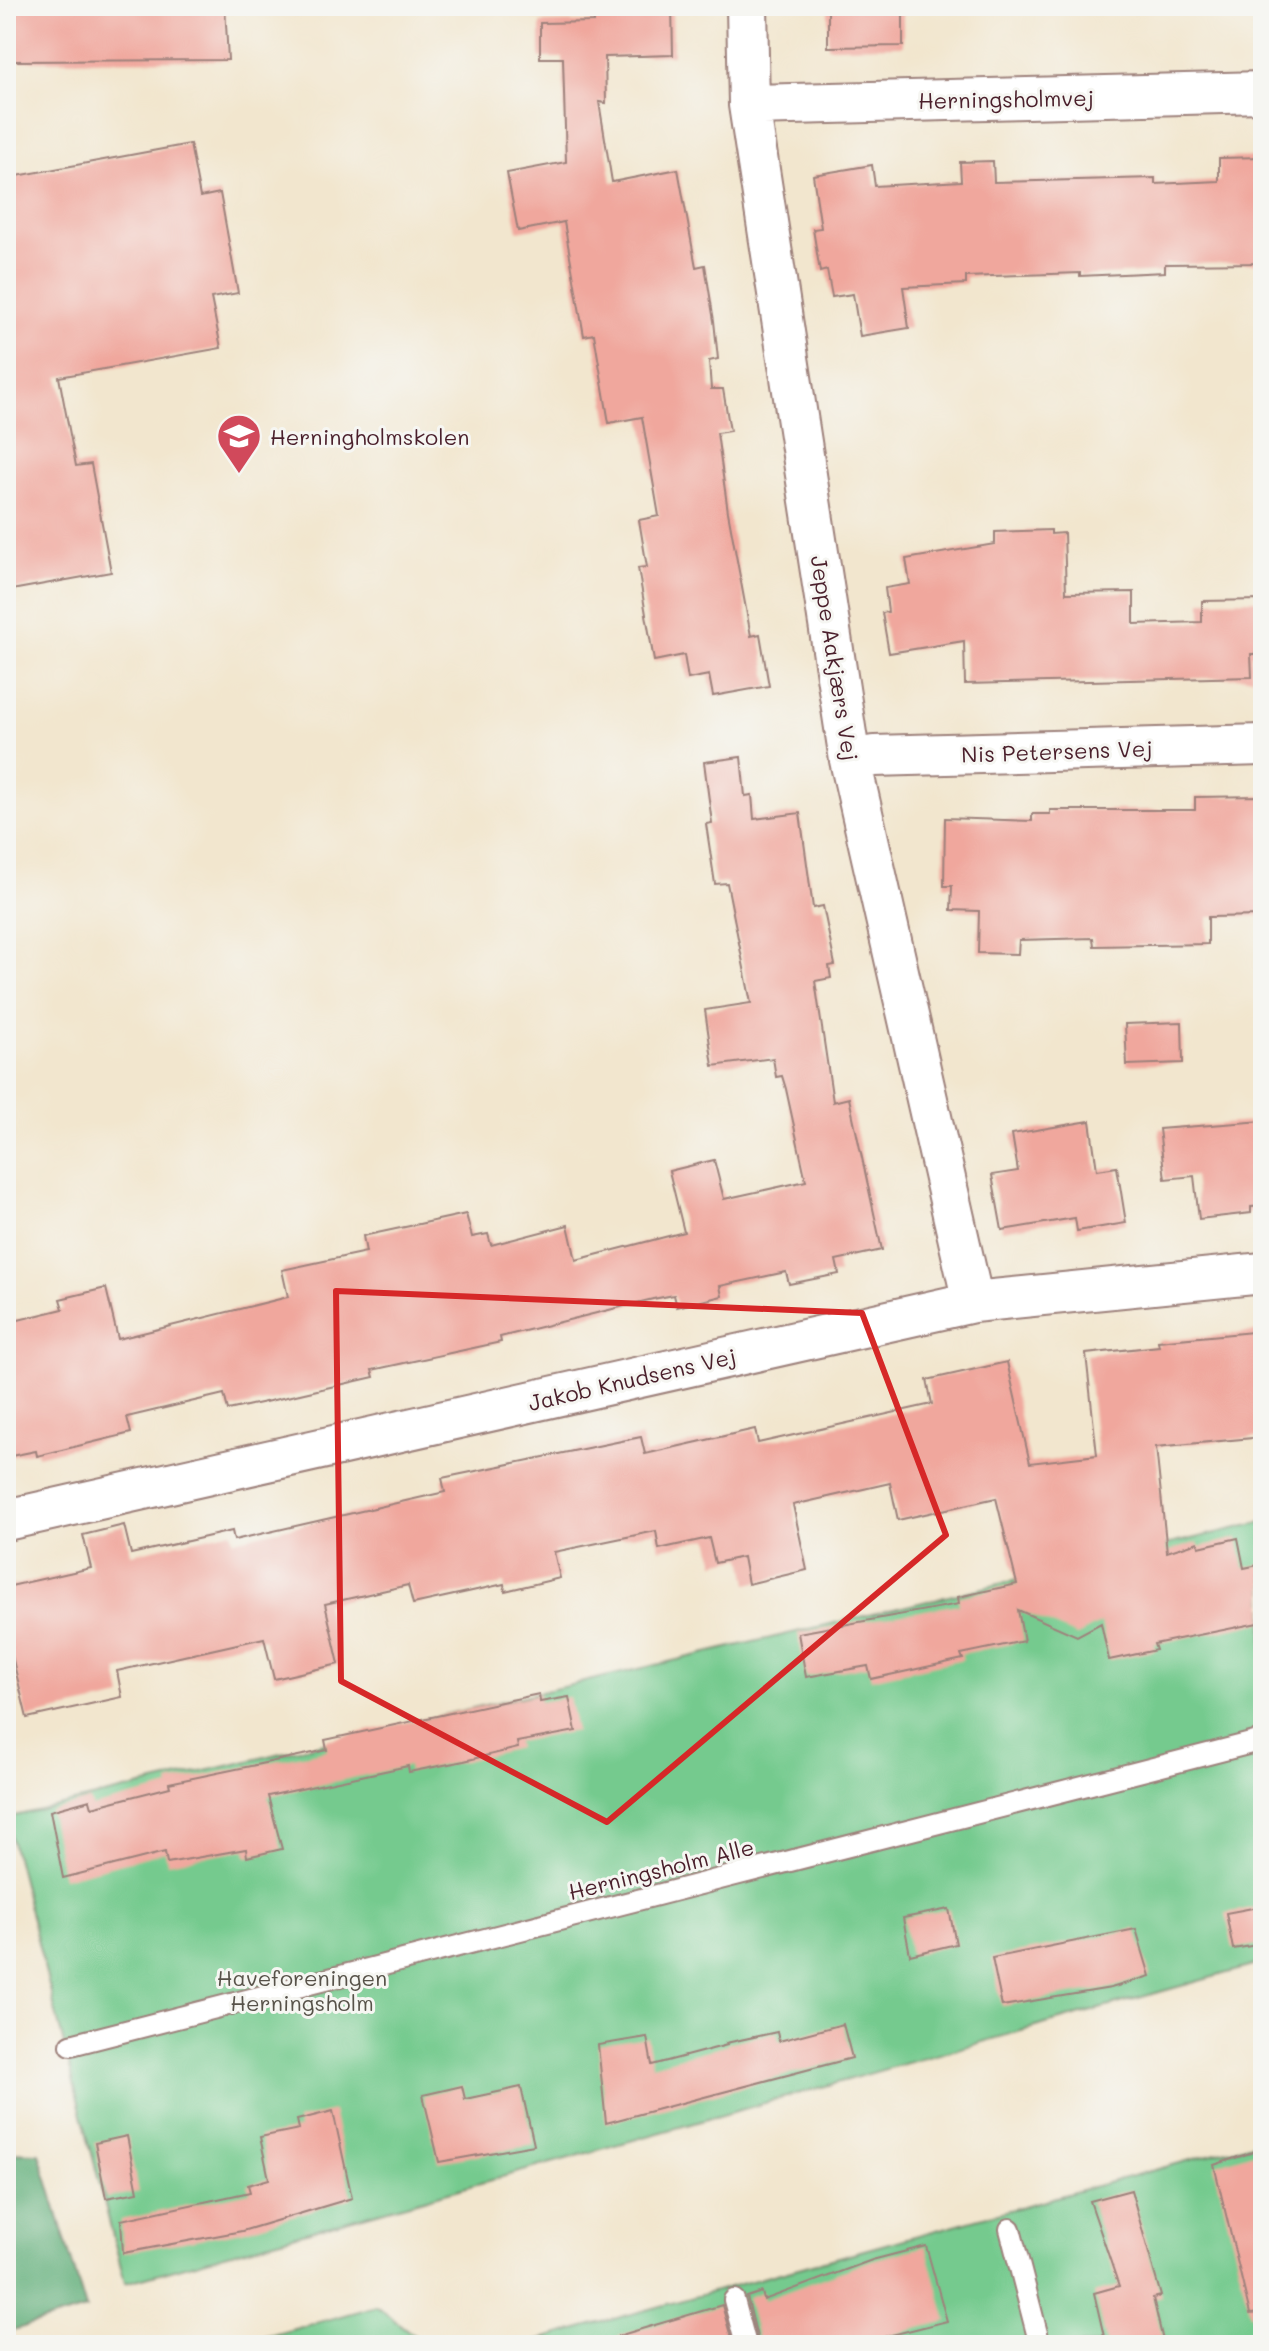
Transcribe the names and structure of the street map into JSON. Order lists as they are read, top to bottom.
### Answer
{
  "streets": {
    "street": [
      "Herningsholmvej",
      "Jeppe Aakjærs Vej",
      "Nis Petersens Vej",
      "Jakob Knudsens Vej"
    ],
    "lane": ["Herningsholm Alle"]
  },
  "crossings": [
    ["Herningsholmvej", "Jeppe Aakjærs Vej"],
    ["Jeppe Aakjærs Vej", "Nis Petersens Vej"],
    ["Jeppe Aakjærs Vej", "Jakob Knudsens Vej"]
  ],
  "parks": ["Haveforeningen Herningsholm"],
  "places": {
    "school or university": ["Herningholmskolen"]
  }
}
